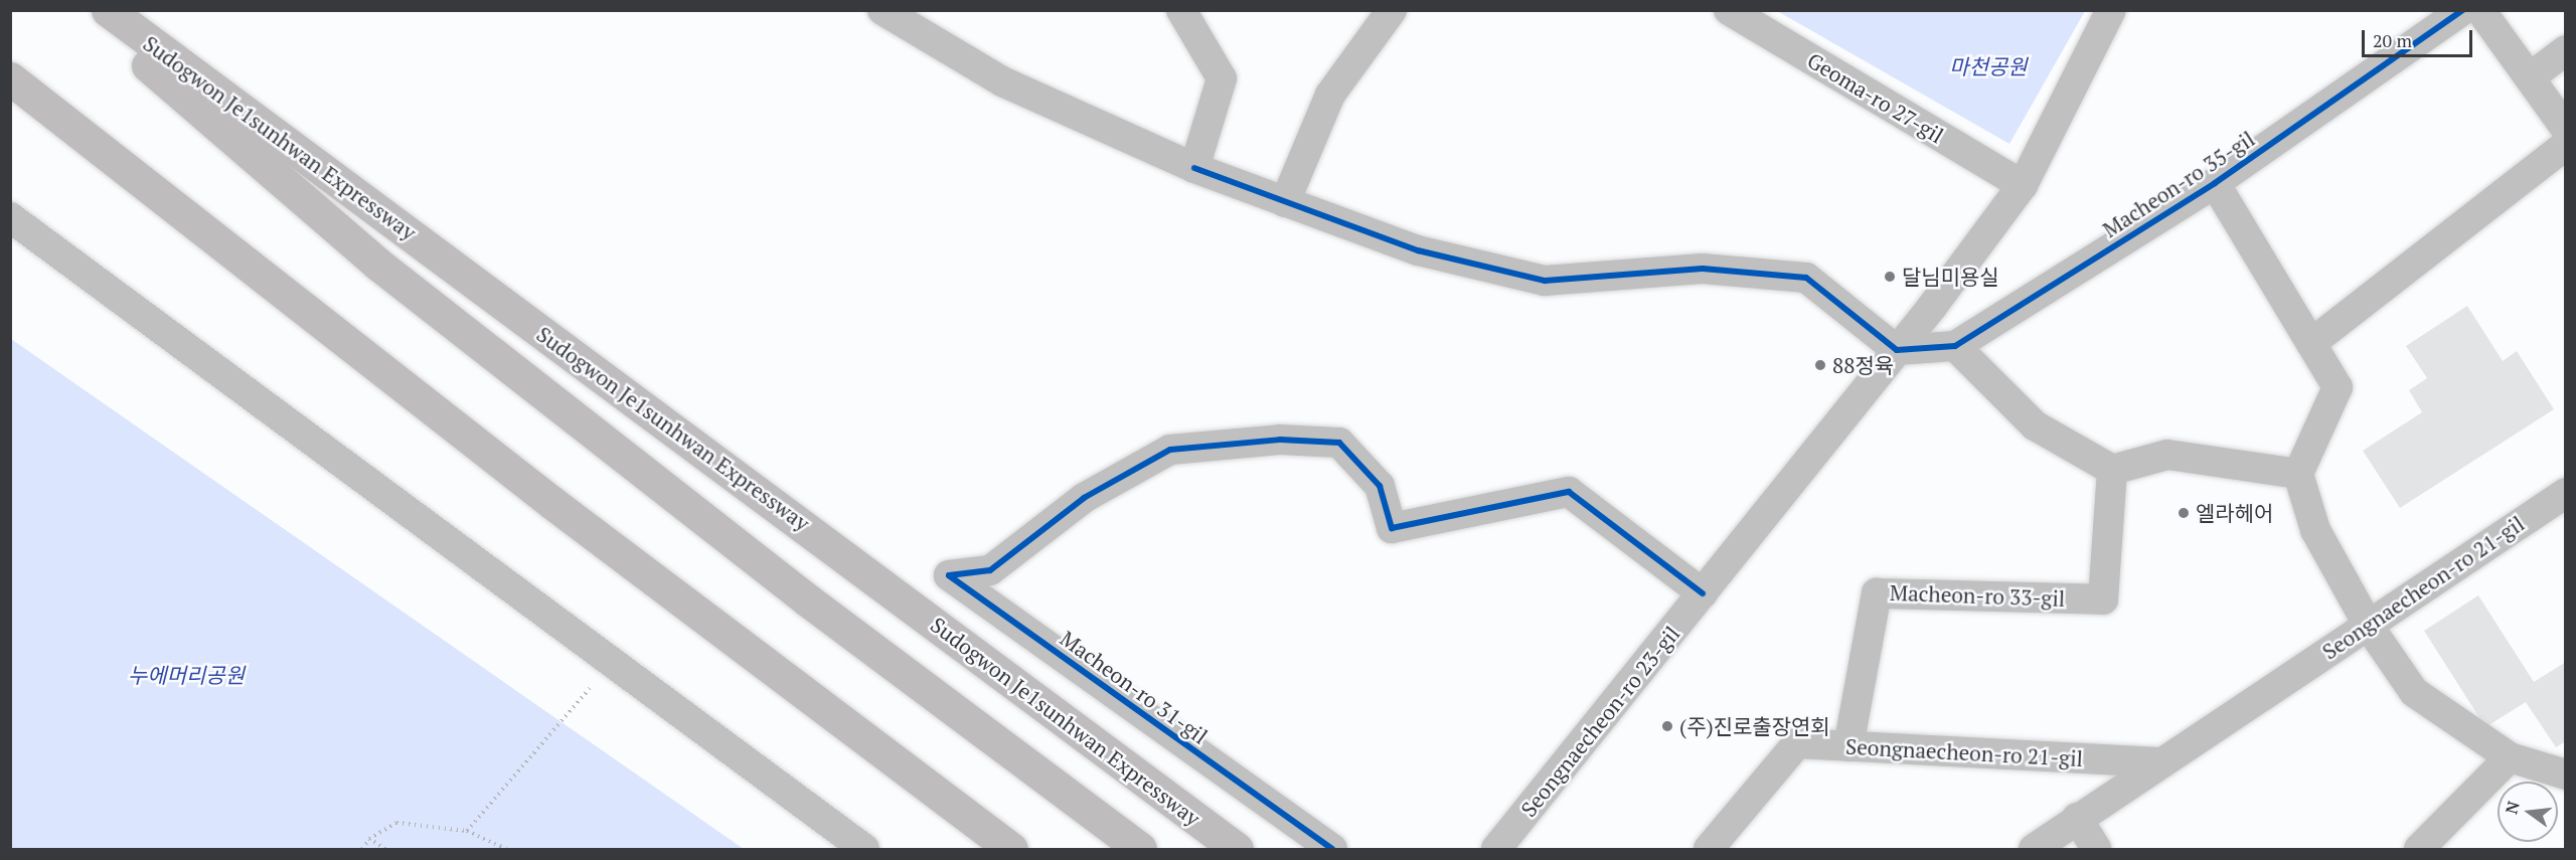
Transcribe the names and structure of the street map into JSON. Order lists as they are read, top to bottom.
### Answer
{
  "streets": {
    "highway": ["Sudogwon Je1sunhwan Expressway"],
    "street": [
      "Geoma-ro 27-gil",
      "Macheon-ro 35-gil",
      "Seongnaecheon-ro 21-gil",
      "Macheon-ro 33-gil",
      "Macheon-ro 31-gil",
      "Seongnaecheon-ro 23-gil"
    ]
  },
  "crossings": [
    ["Geoma-ro 27-gil", "Seongnaecheon-ro 23-gil"],
    ["Macheon-ro 35-gil", "Seongnaecheon-ro 23-gil"],
    ["Seongnaecheon-ro 21-gil", "Macheon-ro 33-gil"],
    ["Macheon-ro 31-gil", "Seongnaecheon-ro 23-gil"]
  ],
  "parks": ["마천공원", "누에머리공원"],
  "places": [
    "달님미용실",
    "88정육",
    "엘라헤어",
    "(주)진로출장연회"
  ],
  "scale_bar": "20 m",
  "north": "left"
}
